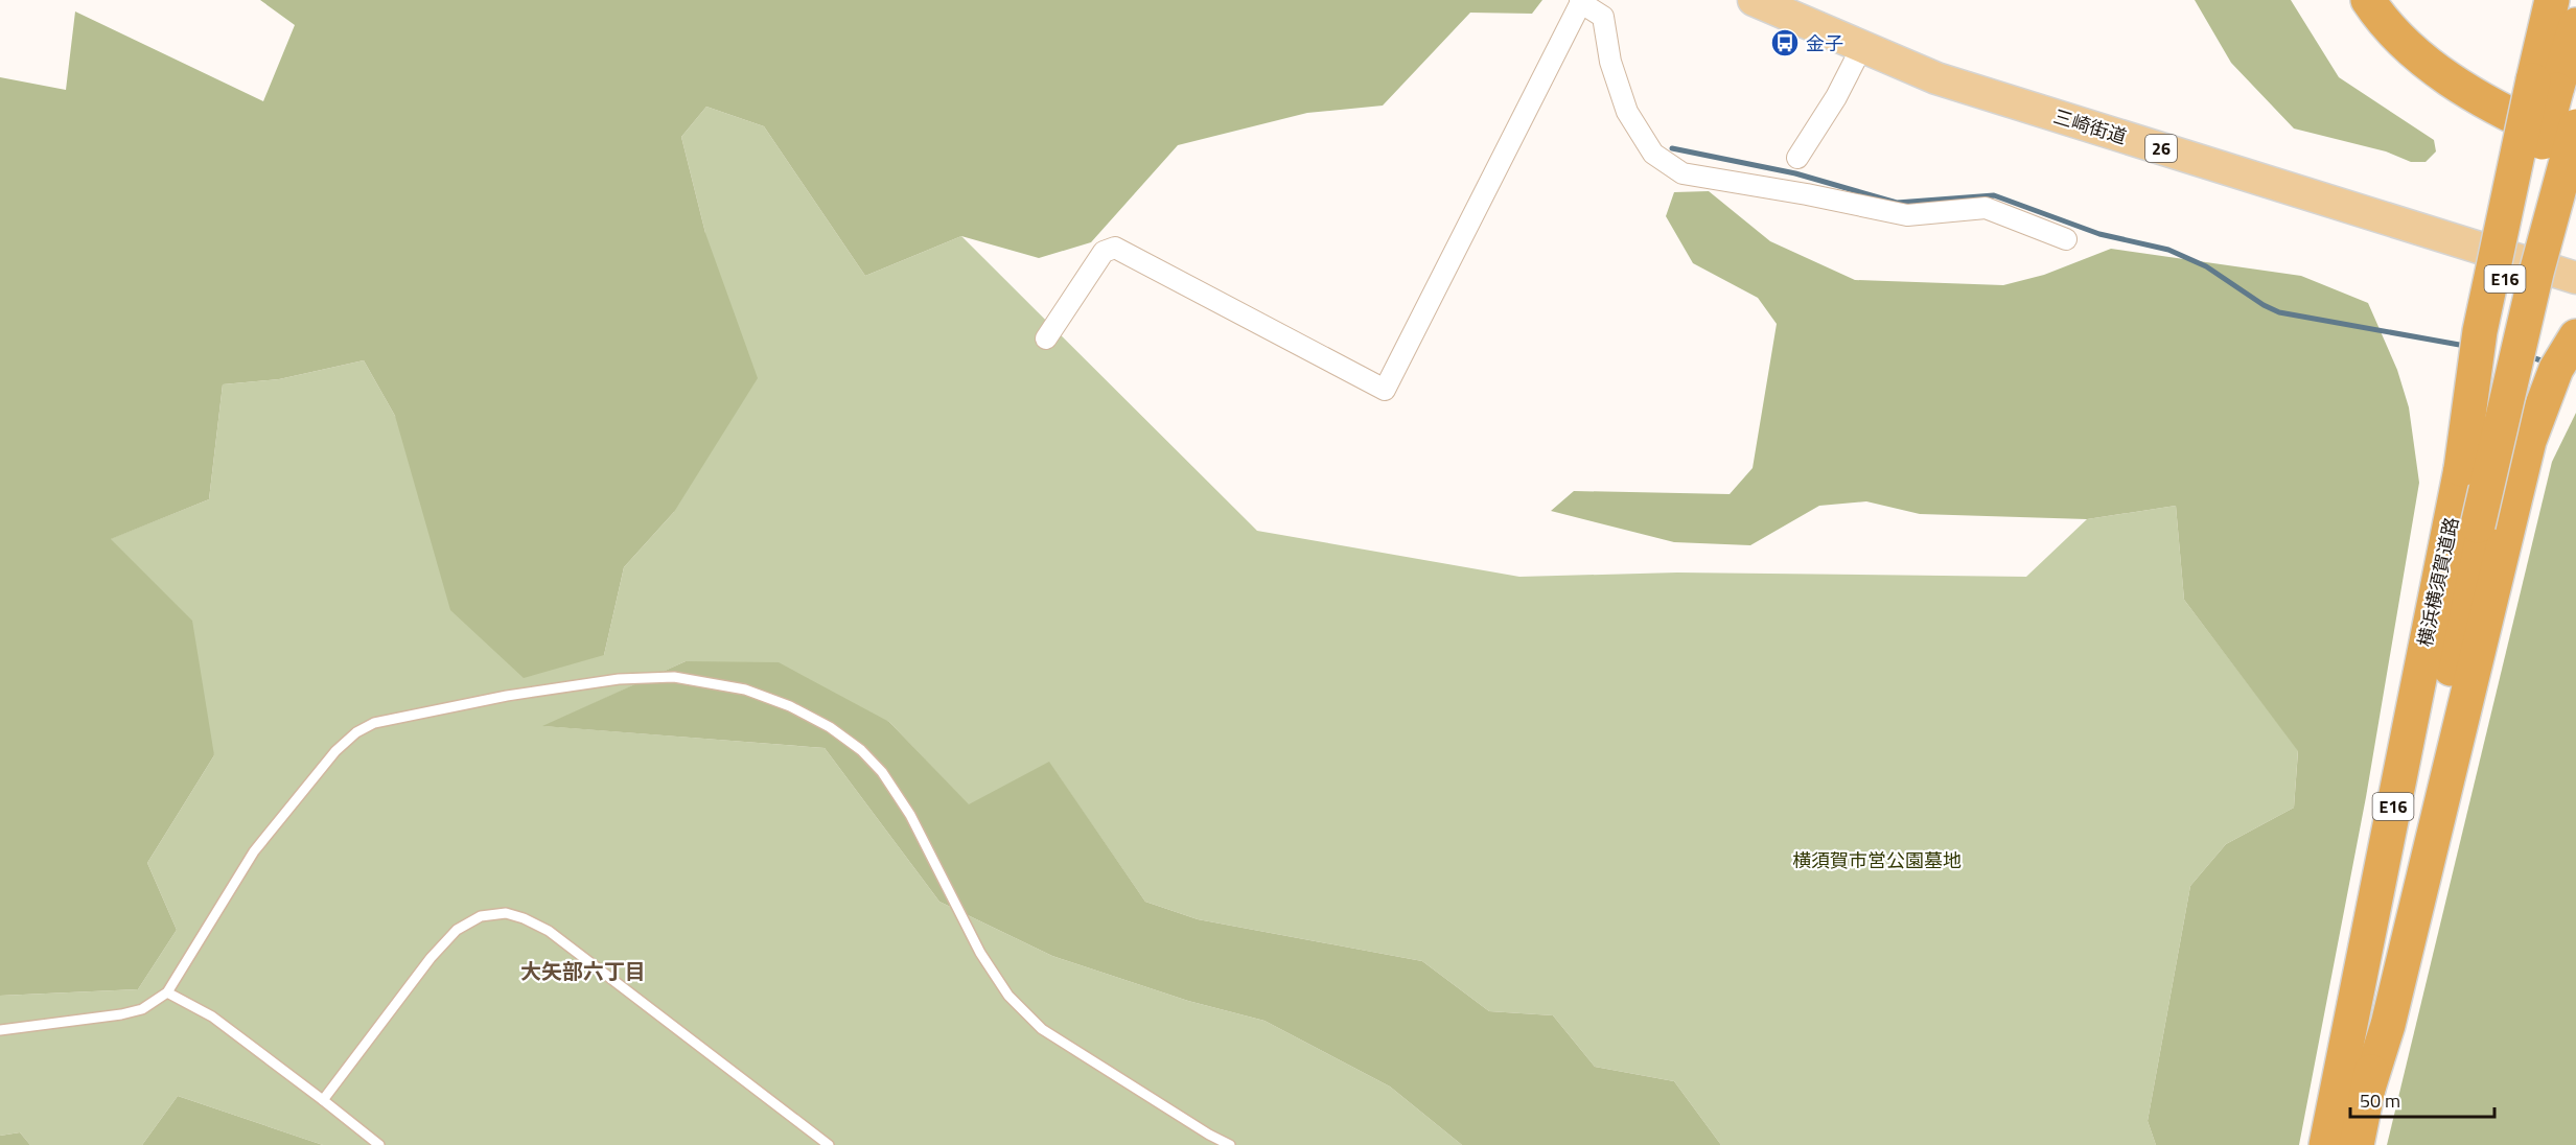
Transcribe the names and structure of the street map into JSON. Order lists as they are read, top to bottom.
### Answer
{
  "streets": {
    "highway": ["E16", "横浜横須賀道路"],
    "main road": ["三崎街道", "26"]
  },
  "districts": ["大矢部六丁目"],
  "parks": ["横須賀市営公園墓地"],
  "places": {
    "bus stop": ["金子"]
  },
  "scale_bar": "50 m"
}
